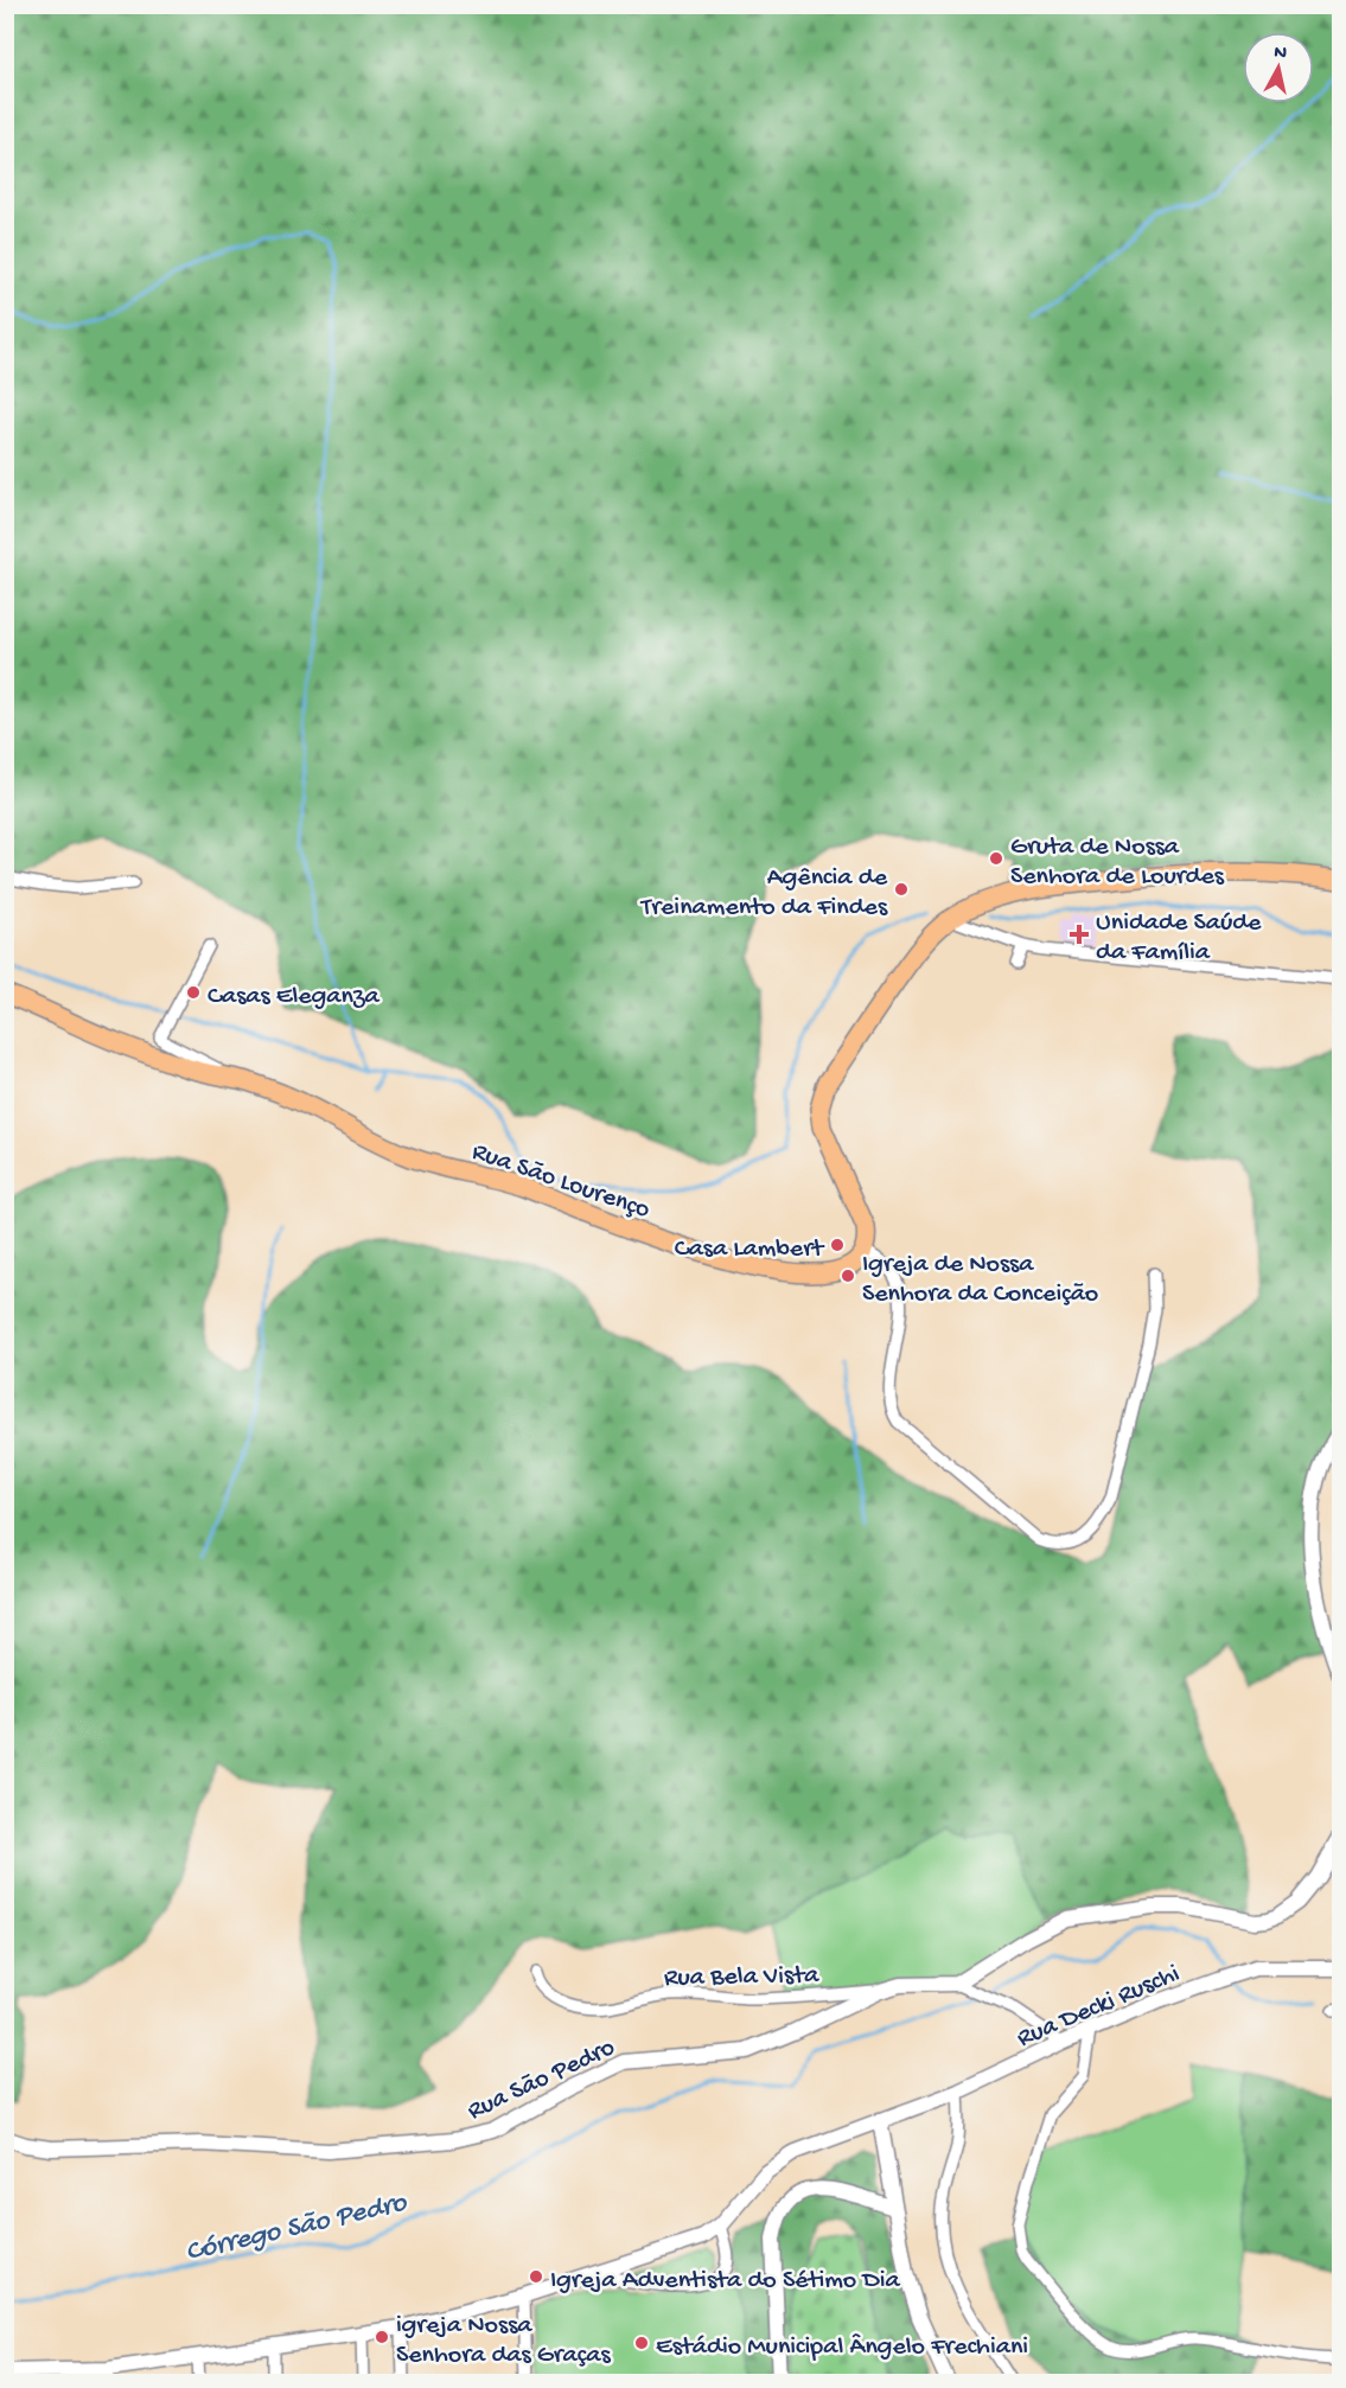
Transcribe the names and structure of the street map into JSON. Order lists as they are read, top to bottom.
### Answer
{
  "streets": {
    "main road": ["Rua São Lourenço"],
    "street": ["Rua Bela Vista", "Rua Decki Ruschi", "Rua São Pedro"]
  },
  "crossings": [
    ["Rua Bela Vista", "Rua São Pedro"]
  ],
  "water": ["Córrego São Pedro"],
  "places": {
    "other": [
      "Gruta de Nossa Senhora de Lourdes",
      "Agência de Treinamento da Findes",
      "Casas Eleganza",
      "Casa Lambert",
      "Igreja de Nossa Senhora da Conceição",
      "Igreja Adventista do Sétimo Dia",
      "igreja Nossa Senhora das Graças",
      "Estádio Municipal Ângelo Frechiani"
    ],
    "health": ["Unidade Saúde da Família"]
  },
  "north": "top"
}
